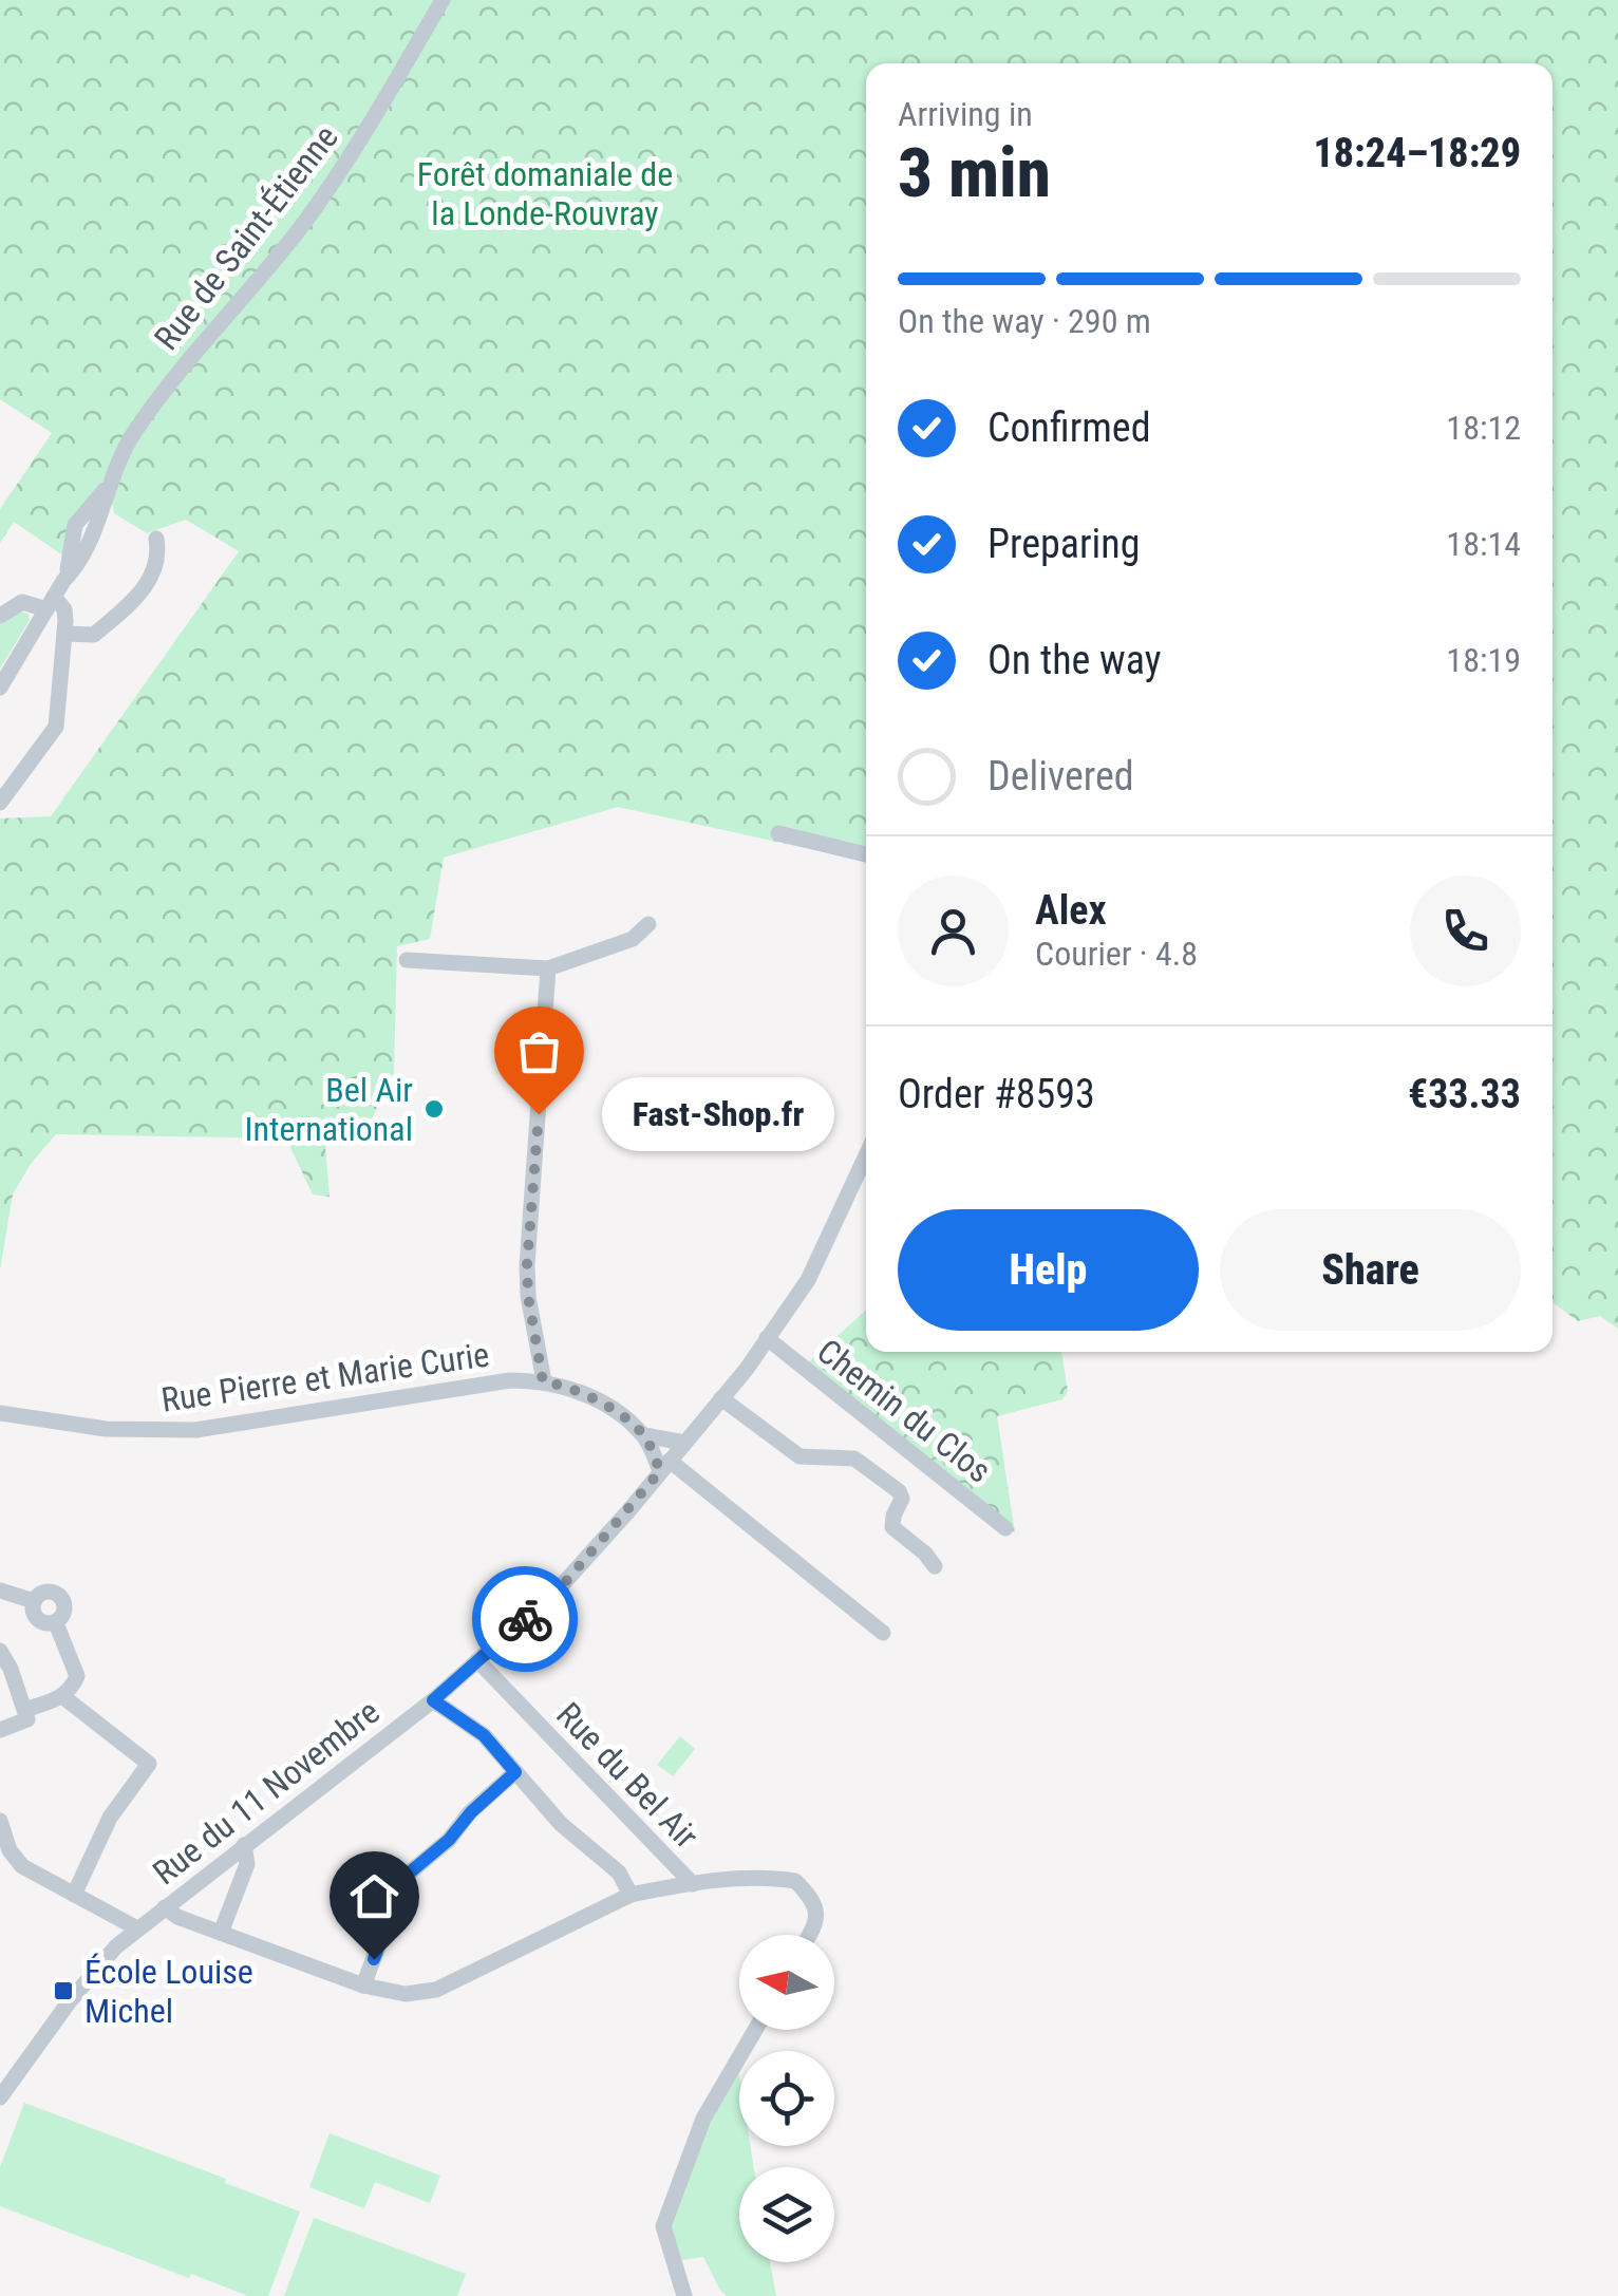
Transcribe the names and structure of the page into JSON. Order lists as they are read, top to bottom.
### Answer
{
  "streets": {
    "street": [
      "Rue de Saint-Étienne",
      "Rue Pierre et Marie Curie",
      "Chemin du Clos",
      "Rue du Bel Air",
      "Rue du 11 Novembre"
    ]
  },
  "crossings": [
    ["Rue Pierre et Marie Curie", "Rue du 11 Novembre"],
    ["Chemin du Clos", "Rue du 11 Novembre"],
    ["Rue du Bel Air", "Rue du 11 Novembre"]
  ],
  "parks": ["Forêt domaniale de la Londe-Rouvray"],
  "places": {
    "other": ["Bel Air International", "Fast-Shop.fr"],
    "transit": ["École Louise Michel"]
  },
  "north": "left",
  "page": {
    "heading": ["3 min", "Arriving in", "18:24–18:29"],
    "panel": [
      "Alex",
      "Courier · 4.8",
      "Order #8593",
      "€33.33"
    ],
    "bar": "On the way · 290 m",
    "list": [
      ["Confirmed", "18:12"],
      ["Preparing", "18:14"],
      ["On the way", "18:19"],
      "Delivered"
    ],
    "bubble": "Fast-Shop.fr",
    "buttons": ["Help", "Share"]
  }
}
